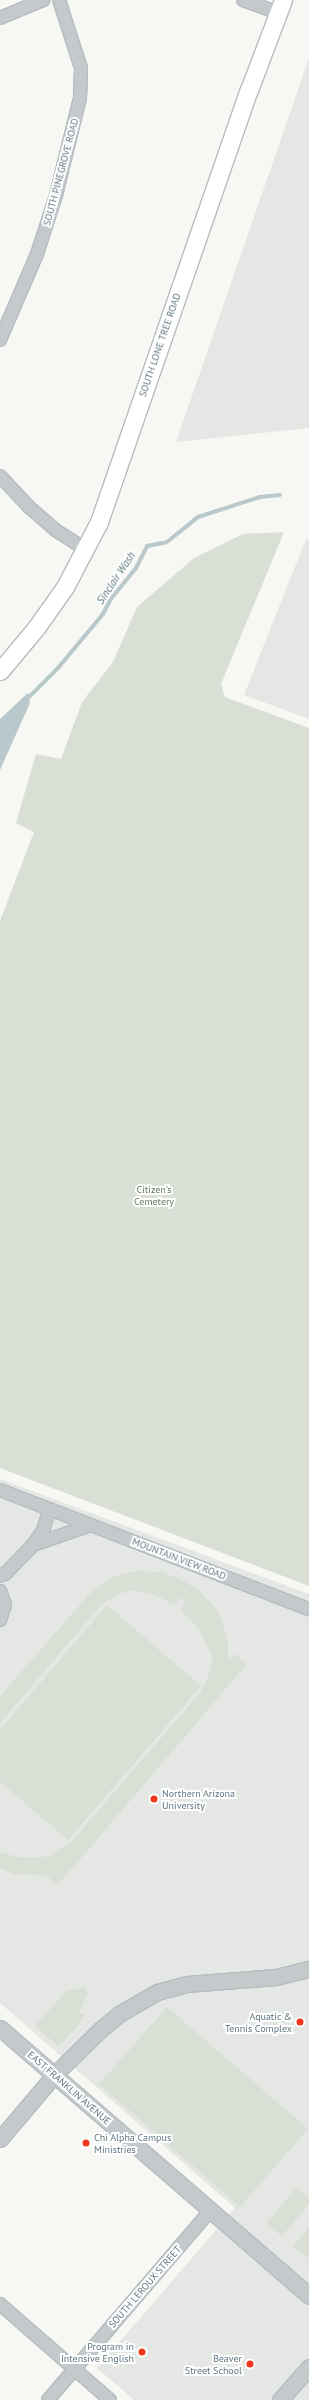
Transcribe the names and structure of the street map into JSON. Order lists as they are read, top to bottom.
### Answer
{
  "streets": {
    "main road": ["SOUTH LONE TREE ROAD"],
    "street": [
      "SOUTH PINEGROVE ROAD",
      "MOUNTAIN VIEW ROAD",
      "EAST FRANKLIN AVENUE",
      "SOUTH LEROUX STREET"
    ]
  },
  "crossings": [
    ["EAST FRANKLIN AVENUE", "SOUTH LEROUX STREET"]
  ],
  "water": ["Sinclair Wash"],
  "parks": ["Citizen's Cemetery"],
  "places": [
    "Northern Arizona University",
    "Aquatic & Tennis Complex",
    "Chi Alpha Campus Ministries",
    "Program in Intensive English",
    "Beaver Street School"
  ]
}
